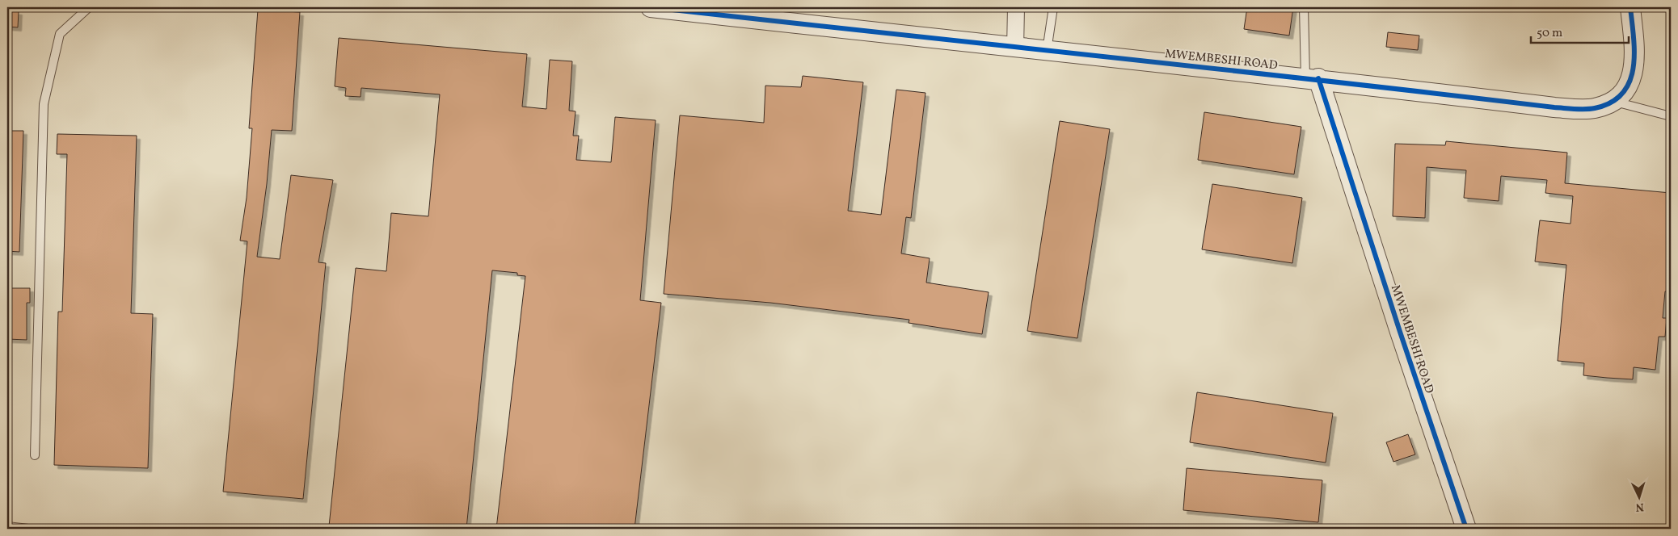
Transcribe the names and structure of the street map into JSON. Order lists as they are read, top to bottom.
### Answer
{
  "streets": {
    "street": ["MWEMBESHI ROAD"]
  },
  "scale_bar": "50 m",
  "north": "bottom"
}
